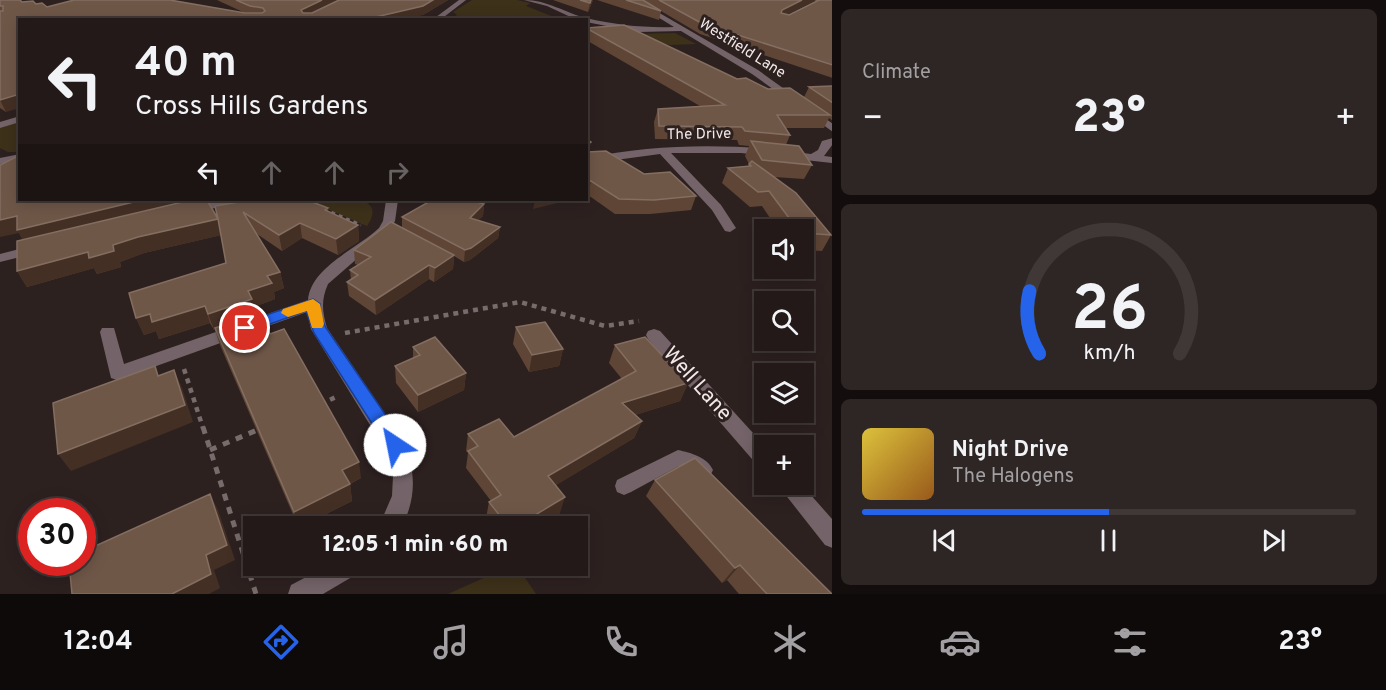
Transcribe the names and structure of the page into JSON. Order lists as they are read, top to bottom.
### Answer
{
  "streets": {
    "street": ["Westfield Lane", "The Drive", "Well Lane"]
  },
  "page": {
    "tile": "Climate",
    "turn": ["40 m", "Cross Hills Gardens"],
    "heat": ["−", "23°", "+"],
    "map_buttons": "+",
    "song": ["Night Drive", "The Halogens"],
    "limit": "30",
    "trip": "12:05 · 1 min · 60 m",
    "tabs": ["12:04", "23°"],
    "gauge": ["26", "km/h"]
  }
}
